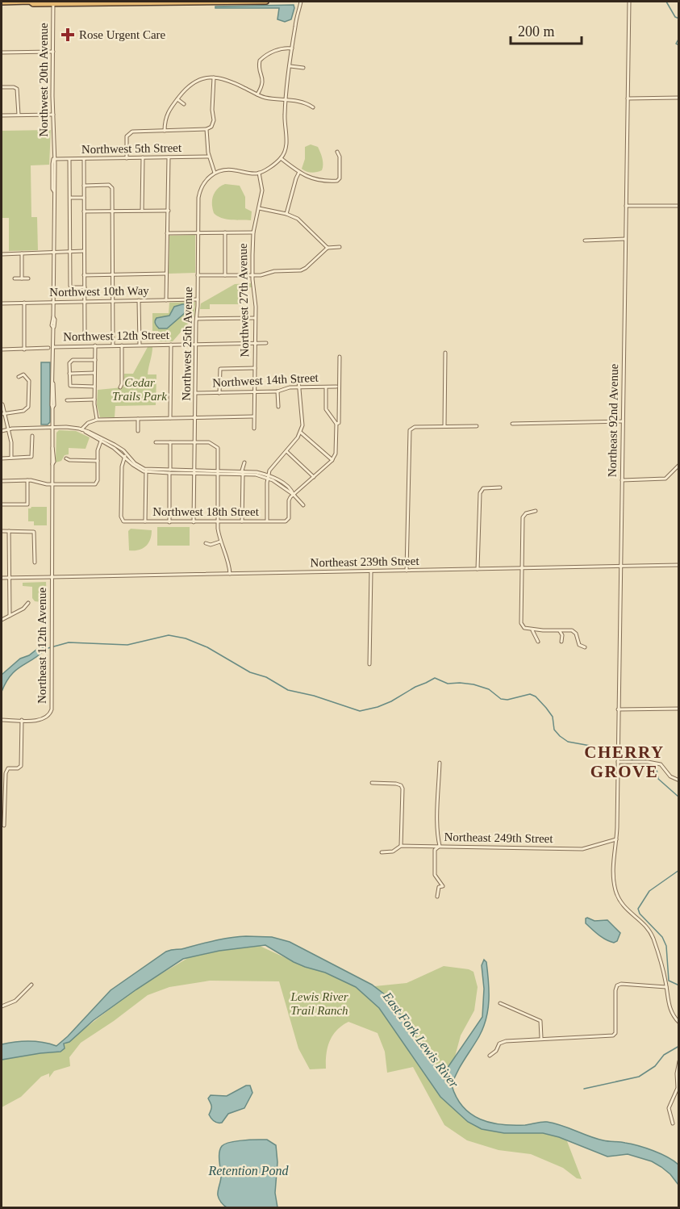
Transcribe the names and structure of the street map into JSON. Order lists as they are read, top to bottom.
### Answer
{
  "streets": {
    "street": [
      "Northwest 20th Avenue",
      "Northwest 5th Street",
      "Northwest 10th Way",
      "Northwest 27th Avenue",
      "Northwest 12th Street",
      "Northwest 25th Avenue",
      "Northwest 14th Street",
      "Northeast 92nd Avenue",
      "Northwest 18th Street",
      "Northeast 239th Street",
      "Northeast 112th Avenue",
      "Northeast 249th Street"
    ]
  },
  "crossings": [
    ["Northwest 20th Avenue", "Northwest 5th Street"],
    ["Northwest 20th Avenue", "Northwest 10th Way"],
    ["Northwest 20th Avenue", "Northwest 12th Street"],
    ["Northwest 20th Avenue", "Northeast 239th Street"],
    ["Northwest 20th Avenue", "Northeast 112th Avenue"],
    ["Northwest 10th Way", "Northwest 25th Avenue"],
    ["Northwest 27th Avenue", "Northwest 12th Street"],
    ["Northwest 27th Avenue", "Northwest 14th Street"],
    ["Northwest 12th Street", "Northwest 25th Avenue"],
    ["Northwest 25th Avenue", "Northwest 14th Street"],
    ["Northwest 25th Avenue", "Northwest 18th Street"],
    ["Northeast 92nd Avenue", "Northeast 239th Street"],
    ["Northeast 92nd Avenue", "Northeast 249th Street"],
    ["Northeast 239th Street", "Northeast 112th Avenue"]
  ],
  "districts": ["CHERRY GROVE"],
  "water": ["East Fork Lewis River", "Retention Pond"],
  "parks": ["Cedar Trails Park", "Lewis River Trail Ranch"],
  "places": {
    "health": ["Rose Urgent Care"]
  },
  "scale_bar": "200 m"
}
